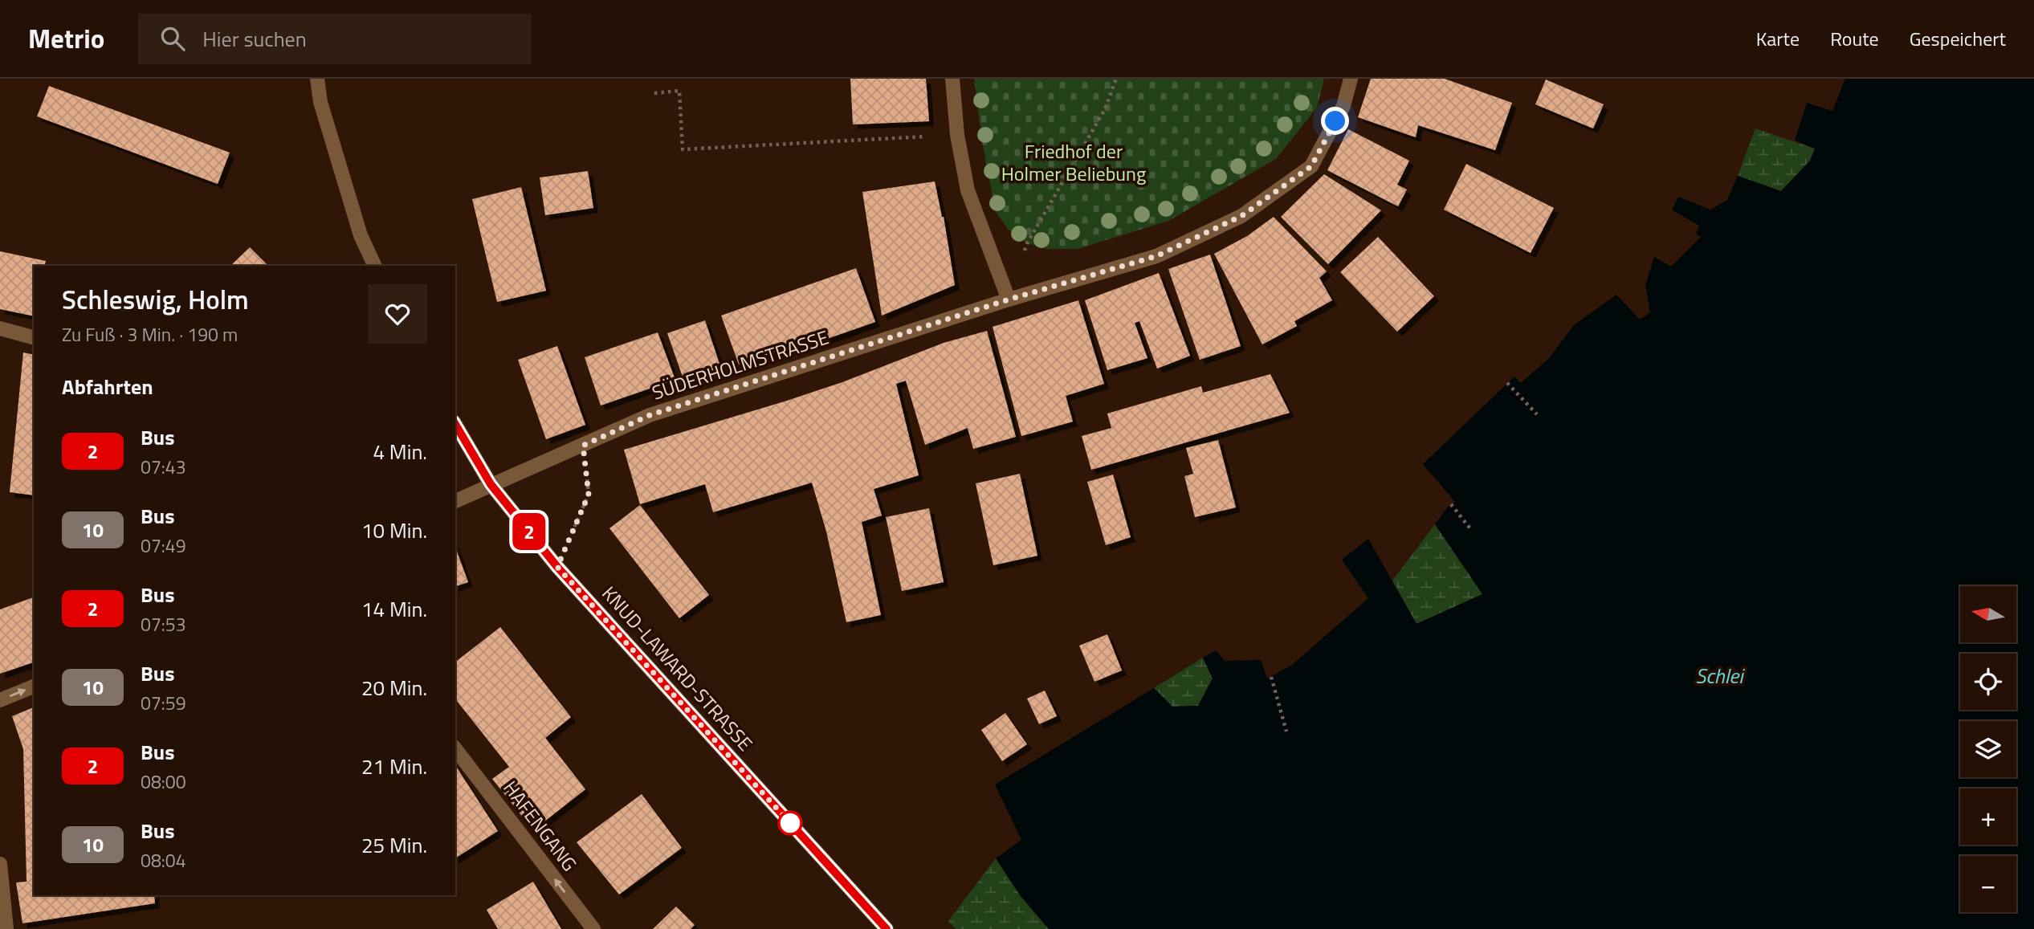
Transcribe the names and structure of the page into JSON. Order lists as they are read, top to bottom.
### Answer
{
  "streets": {
    "street": ["SÜDERHOLMSTRASSE", "KNUD-LAWARD-STRASSE", "HAFENGANG"]
  },
  "crossings": [
    ["SÜDERHOLMSTRASSE", "KNUD-LAWARD-STRASSE"]
  ],
  "one_way": ["HAFENGANG"],
  "water": ["Schlei"],
  "parks": ["Friedhof der Holmer Beliebung"],
  "lines": ["bus line 2"],
  "north": "left",
  "page": {
    "header": "Metrio",
    "search": "Hier suchen",
    "nav": ["Karte", "Route", "Gespeichert"],
    "on_map": "2",
    "heading": [
      ["Schleswig, Holm", "Zu Fuß · 3 Min. · 190 m"],
      "Abfahrten"
    ],
    "list": [
      {
        "mark": "2",
        "name": "Bus",
        "note": "07:43",
        "value": "4 Min."
      },
      {
        "mark": "10",
        "name": "Bus",
        "note": "07:49",
        "value": "10 Min."
      },
      {
        "mark": "2",
        "name": "Bus",
        "note": "07:53",
        "value": "14 Min."
      },
      {
        "mark": "10",
        "name": "Bus",
        "note": "07:59",
        "value": "20 Min."
      },
      {
        "mark": "2",
        "name": "Bus",
        "note": "08:00",
        "value": "21 Min."
      },
      {
        "mark": "10",
        "name": "Bus",
        "note": "08:04",
        "value": "25 Min."
      }
    ],
    "map_buttons": ["+", "−"]
  }
}
